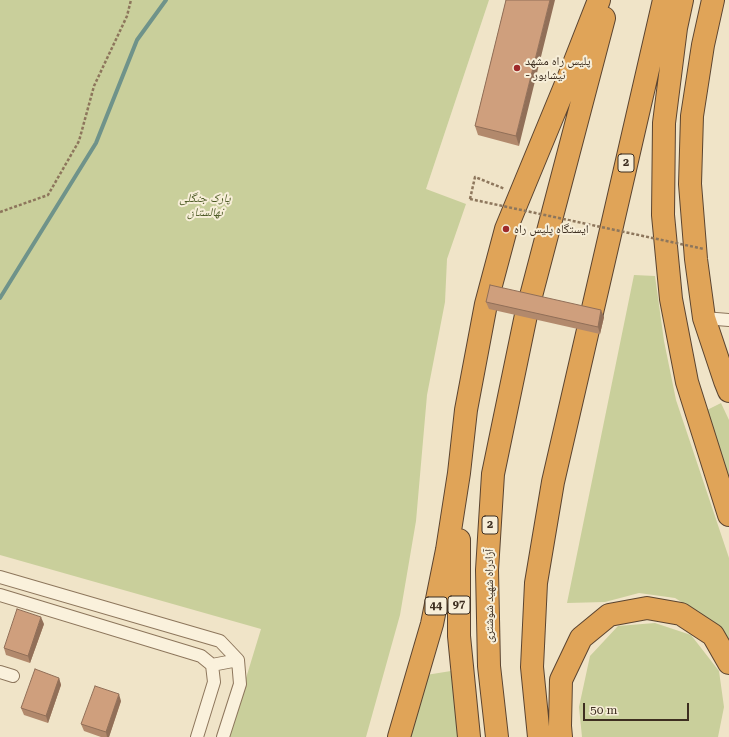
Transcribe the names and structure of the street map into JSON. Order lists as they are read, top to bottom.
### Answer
{
  "streets": {
    "highway": [
      "2",
      "آزادراه شهید شوشتری",
      "97",
      "44"
    ]
  },
  "crossings": [
    ["97", "44"]
  ],
  "parks": ["پارک جنگلی نهالستان"],
  "places": ["پلیس راه مشهد - نیشابور", "ایستگاه پلیس راه"],
  "scale_bar": "50 m"
}
